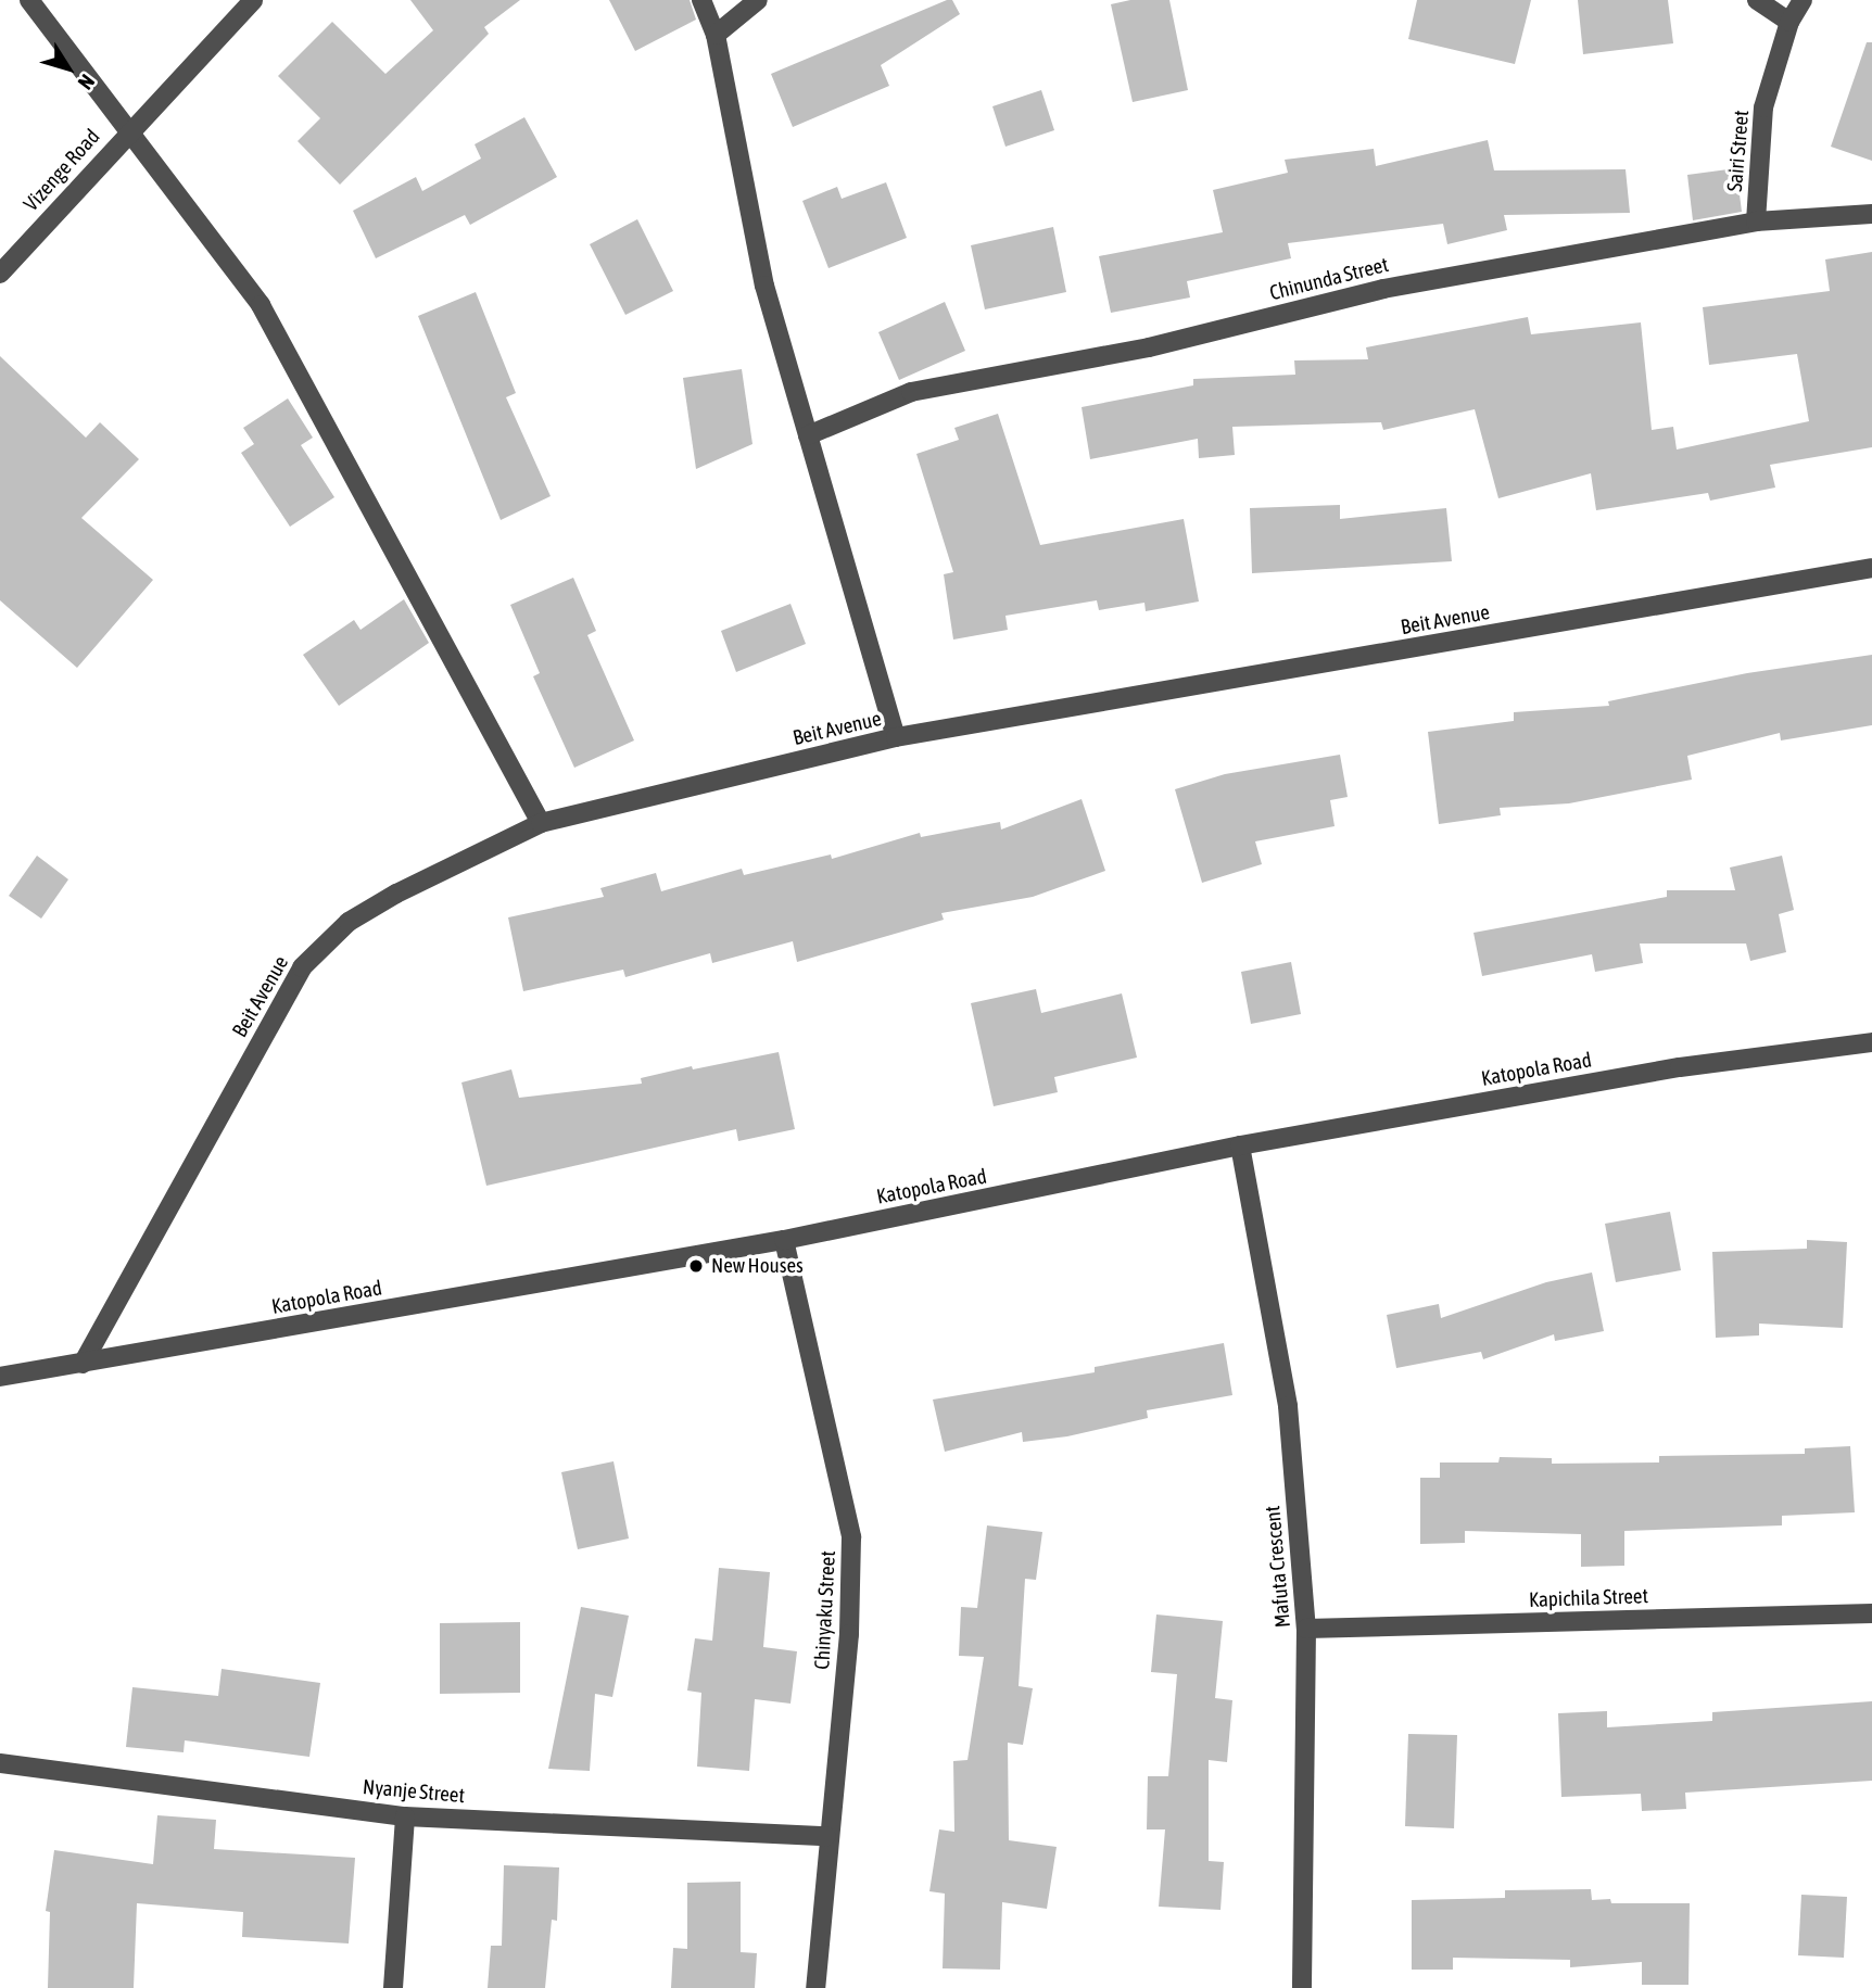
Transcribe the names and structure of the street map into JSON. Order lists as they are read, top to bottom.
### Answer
{
  "streets": {
    "street": [
      "Sairi Street",
      "Vizenge Road",
      "Chinunda Street",
      "Beit Avenue",
      "Katopola Road",
      "Mafuta Crescent",
      "Kapichila Street",
      "Chinyaku Street",
      "Nyanje Street"
    ]
  },
  "crossings": [
    ["Sairi Street", "Chinunda Street"],
    ["Beit Avenue", "Katopola Road"],
    ["Katopola Road", "Mafuta Crescent"],
    ["Katopola Road", "Chinyaku Street"],
    ["Mafuta Crescent", "Kapichila Street"],
    ["Chinyaku Street", "Nyanje Street"]
  ],
  "places": ["New Houses"],
  "north": "bottom right"
}
